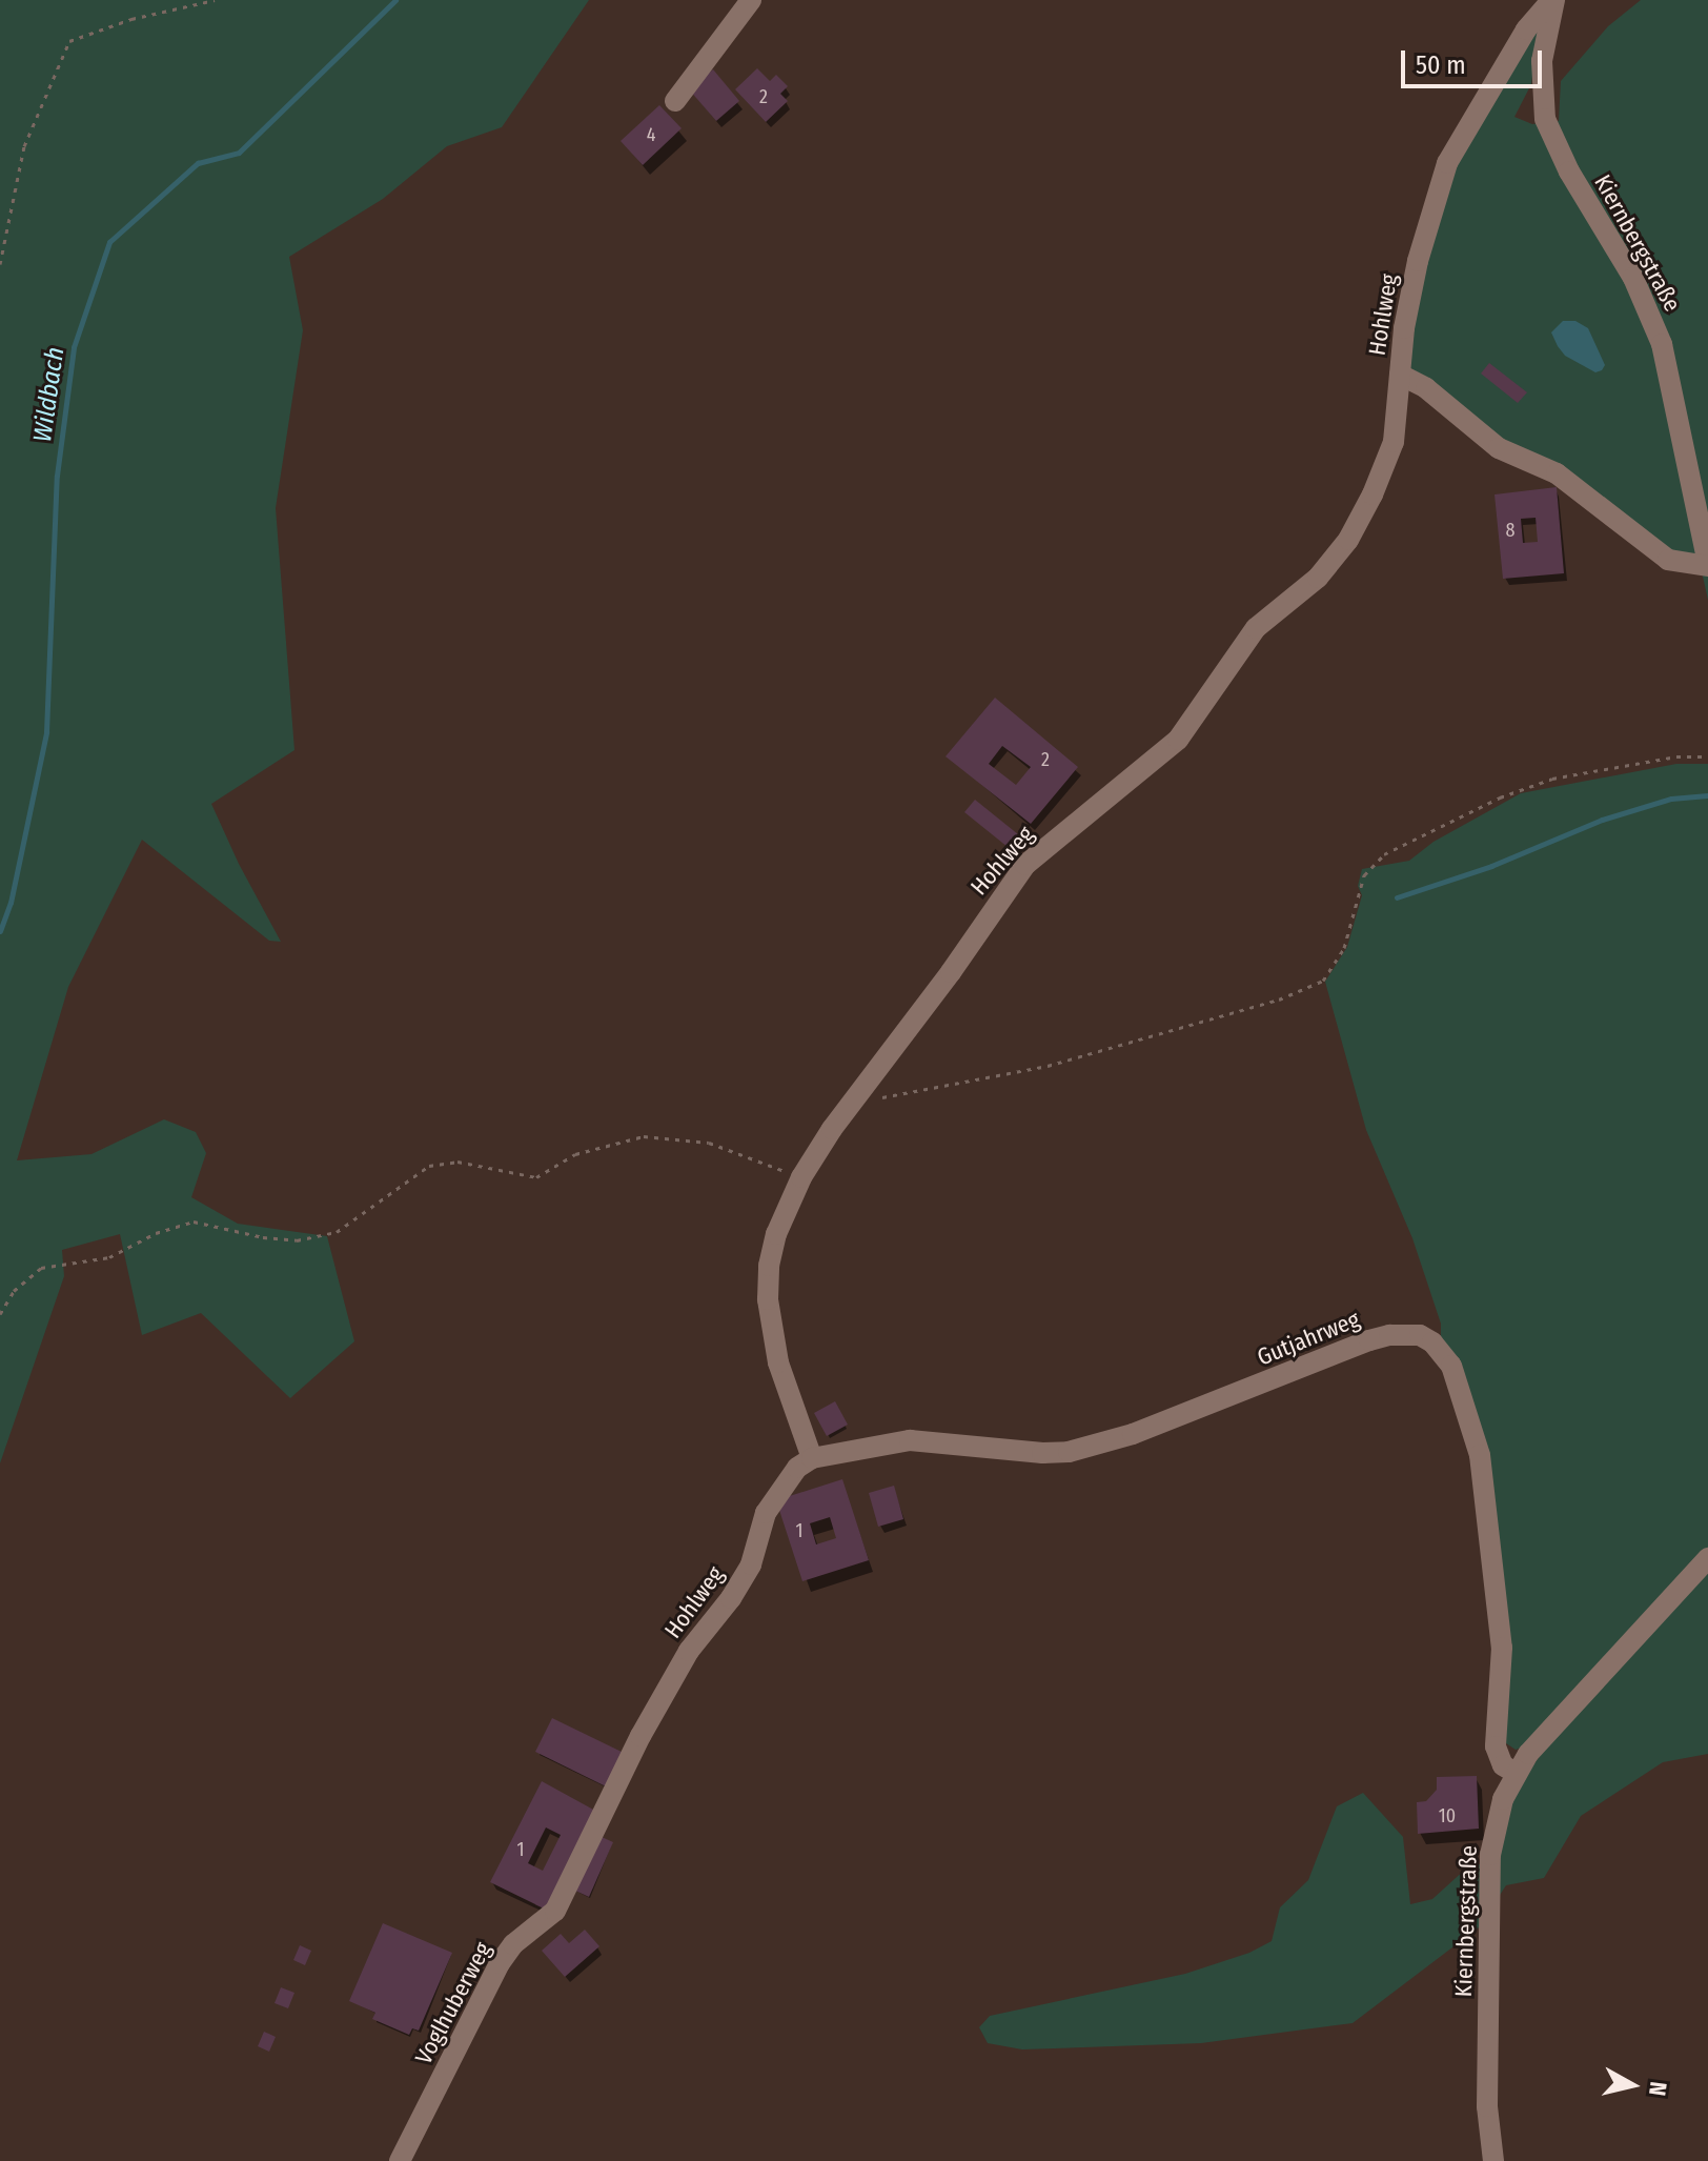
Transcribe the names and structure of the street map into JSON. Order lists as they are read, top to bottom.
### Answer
{
  "streets": {
    "street": [
      "Kiernbergstraße",
      "Hohlweg",
      "Gutjahrweg",
      "Voglhuberweg"
    ]
  },
  "crossings": [
    ["Kiernbergstraße", "Hohlweg"],
    ["Kiernbergstraße", "Gutjahrweg"],
    ["Hohlweg", "Gutjahrweg"],
    ["Hohlweg", "Voglhuberweg"]
  ],
  "water": ["Wildbach"],
  "house_numbers": [
    "2",
    "4",
    "8",
    "2",
    "1",
    "10",
    "1"
  ],
  "scale_bar": "50 m",
  "north": "right"
}
